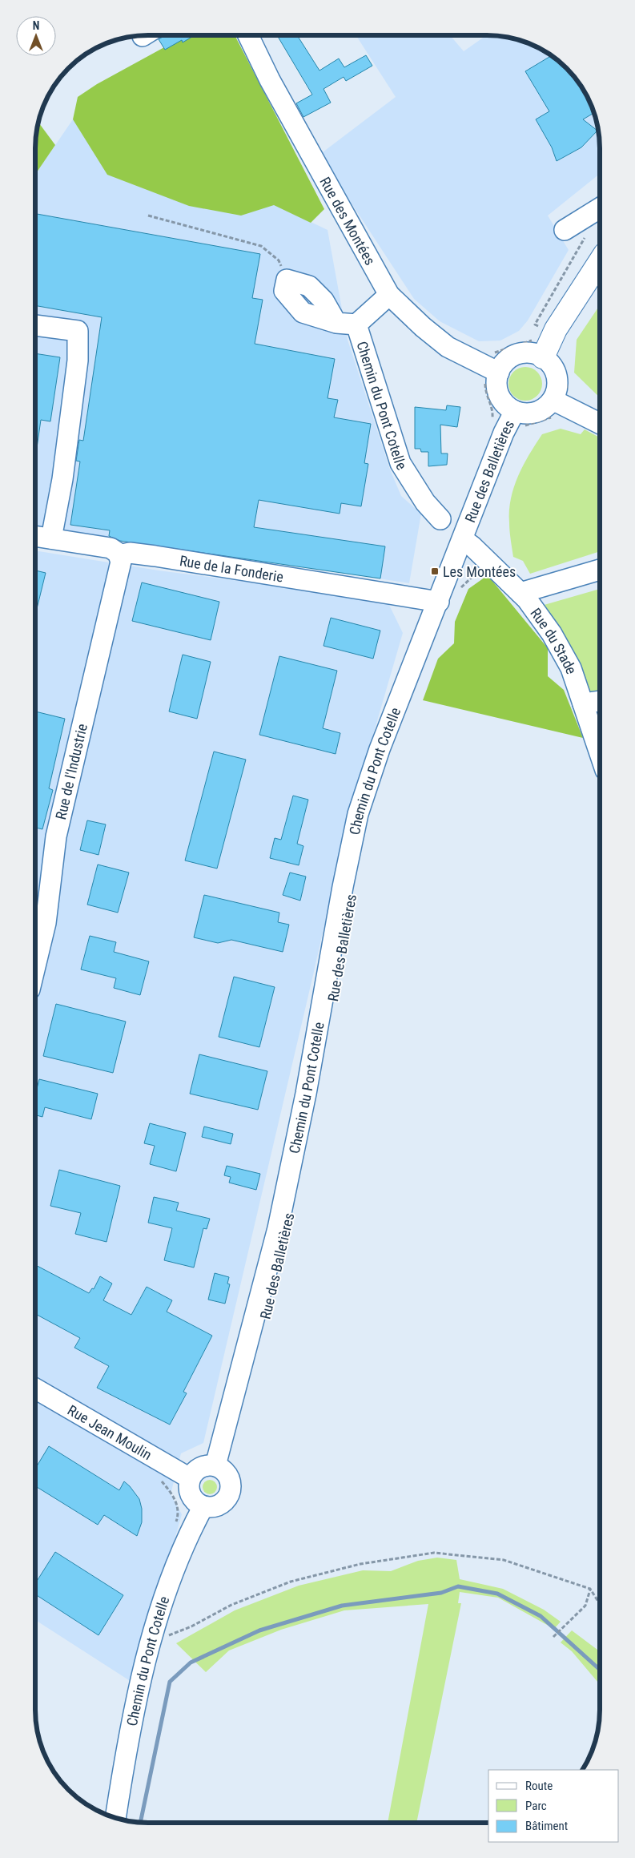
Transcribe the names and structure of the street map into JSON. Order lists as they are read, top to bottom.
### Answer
{
  "streets": {
    "street": [
      "Rue des Montées",
      "Chemin du Pont Cotelle",
      "Rue des Balletières",
      "Rue de la Fonderie",
      "Rue du Stade",
      "Rue de l'Industrie",
      "Rue Jean Moulin"
    ]
  },
  "crossings": [
    ["Rue des Montées", "Chemin du Pont Cotelle"],
    ["Chemin du Pont Cotelle", "Rue des Balletières"],
    ["Chemin du Pont Cotelle", "Rue de la Fonderie"],
    ["Chemin du Pont Cotelle", "Rue du Stade"],
    ["Chemin du Pont Cotelle", "Rue Jean Moulin"],
    ["Rue des Balletières", "Rue du Stade"],
    ["Rue de la Fonderie", "Rue de l'Industrie"]
  ],
  "places": {
    "transit": ["Les Montées"]
  },
  "legend": ["Route", "Parc", "Bâtiment"],
  "north": "top"
}
